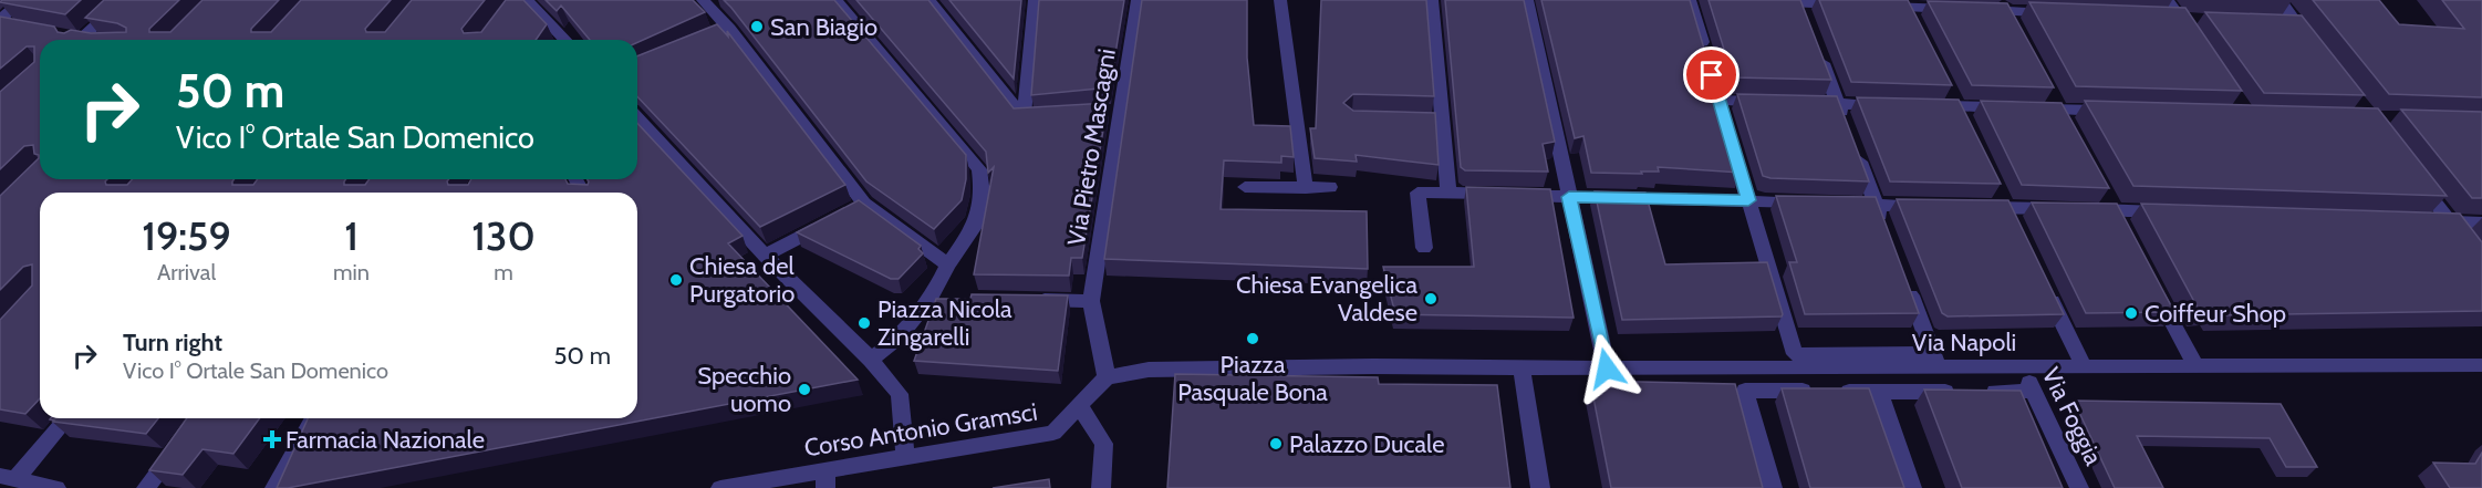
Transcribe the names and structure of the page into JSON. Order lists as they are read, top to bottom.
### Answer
{
  "streets": {
    "street": [
      "Via Pietro Mascagni",
      "Via Napoli",
      "Via Foggia",
      "Corso Antonio Gramsci"
    ]
  },
  "crossings": [
    ["Via Napoli", "Via Foggia"],
    ["Via Napoli", "Corso Antonio Gramsci"]
  ],
  "places": {
    "other": [
      "San Biagio",
      "Chiesa del Purgatorio",
      "Chiesa Evangelica Valdese",
      "Coiffeur Shop",
      "Piazza Nicola Zingarelli",
      "Piazza Pasquale Bona",
      "Specchio uomo",
      "Palazzo Ducale"
    ],
    "health": ["Farmacia Nazionale"]
  },
  "page": {
    "turn": ["50 m", "Vico I° Ortale San Domenico"],
    "eta": [
      "19:59",
      "Arrival",
      "1",
      "min",
      "130",
      "m"
    ],
    "list": [
      {
        "name": "Turn right",
        "note": "Vico I° Ortale San Domenico",
        "value": "50 m"
      }
    ]
  }
}
